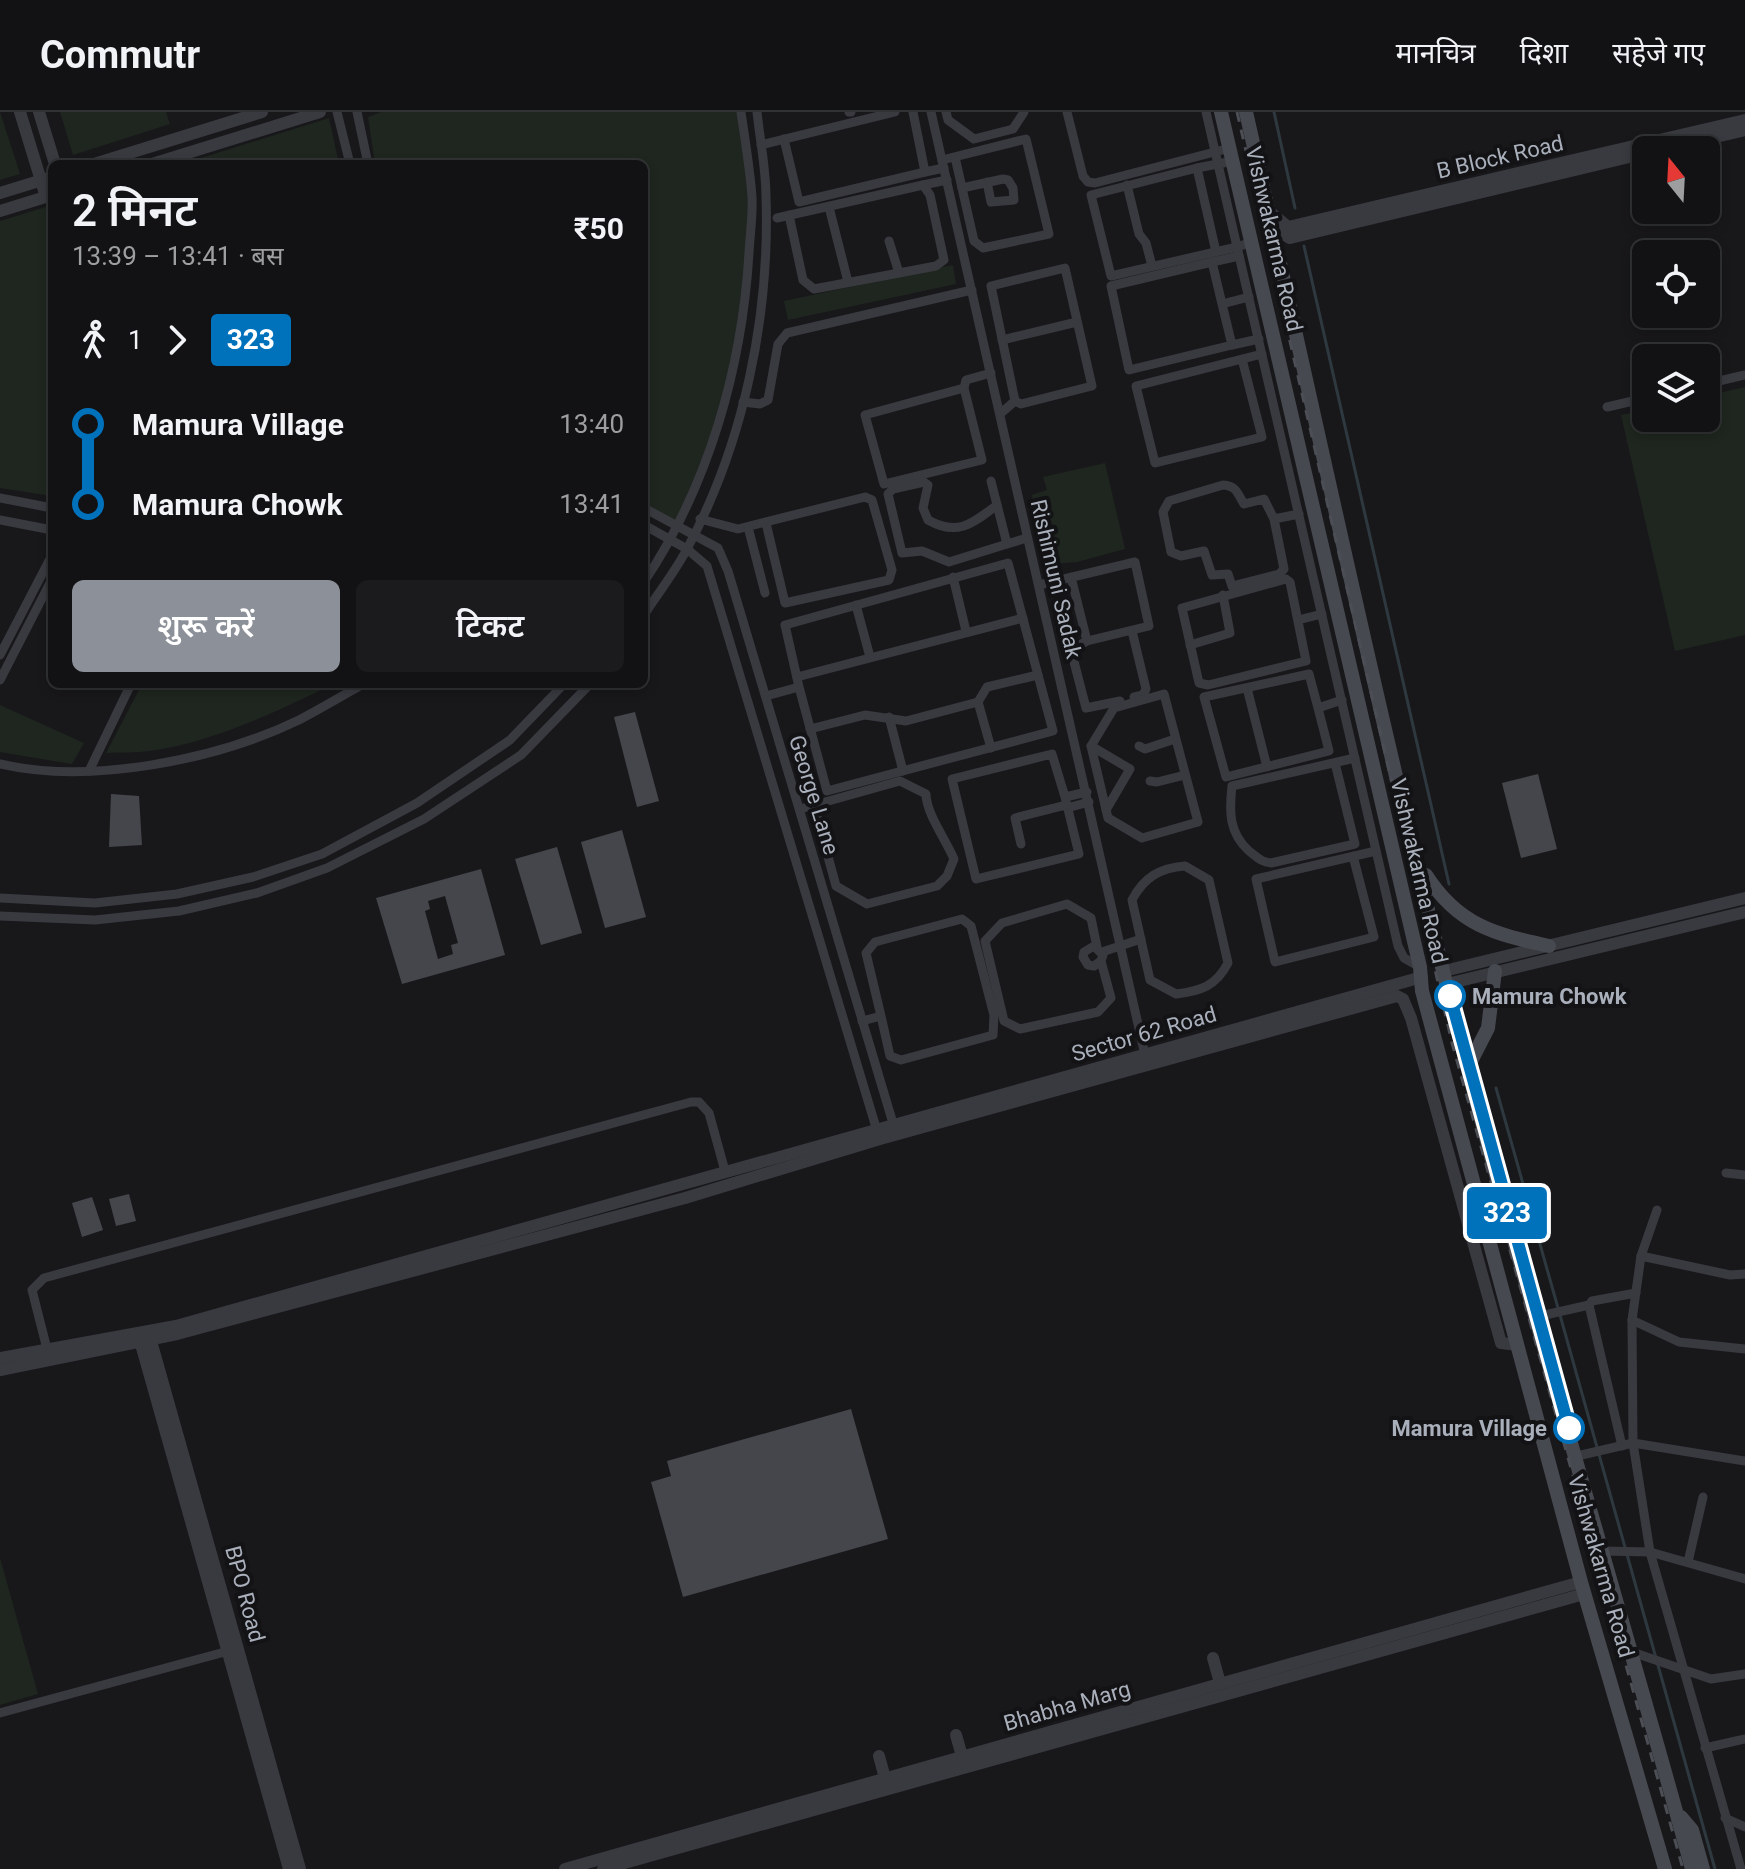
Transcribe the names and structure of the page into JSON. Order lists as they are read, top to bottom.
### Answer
{
  "streets": {
    "main road": ["Vishwakarma Road"],
    "street": [
      "B Block Road",
      "Rishimuni Sadak",
      "George Lane",
      "Sector 62 Road",
      "BPO Road",
      "Bhabha Marg"
    ]
  },
  "crossings": [
    ["B Block Road", "Vishwakarma Road"],
    ["Vishwakarma Road", "Sector 62 Road"],
    ["Vishwakarma Road", "Bhabha Marg"],
    ["Rishimuni Sadak", "Sector 62 Road"],
    ["George Lane", "Sector 62 Road"]
  ],
  "places": ["Mamura Chowk", "Mamura Village"],
  "lines": ["bus line 323"],
  "north": "top",
  "page": {
    "header": "Commutr",
    "nav": ["मानचित्र", "दिशा", "सहेजे गए"],
    "on_map": "323",
    "heading": ["2 मिनट", "13:39 – 13:41 · बस", "₹50"],
    "legs": ["1", "323"],
    "list": [
      {
        "name": "Mamura Village",
        "value": "13:40"
      },
      {
        "name": "Mamura Chowk",
        "value": "13:41"
      }
    ],
    "buttons": ["शुरू करें", "टिकट"]
  }
}
